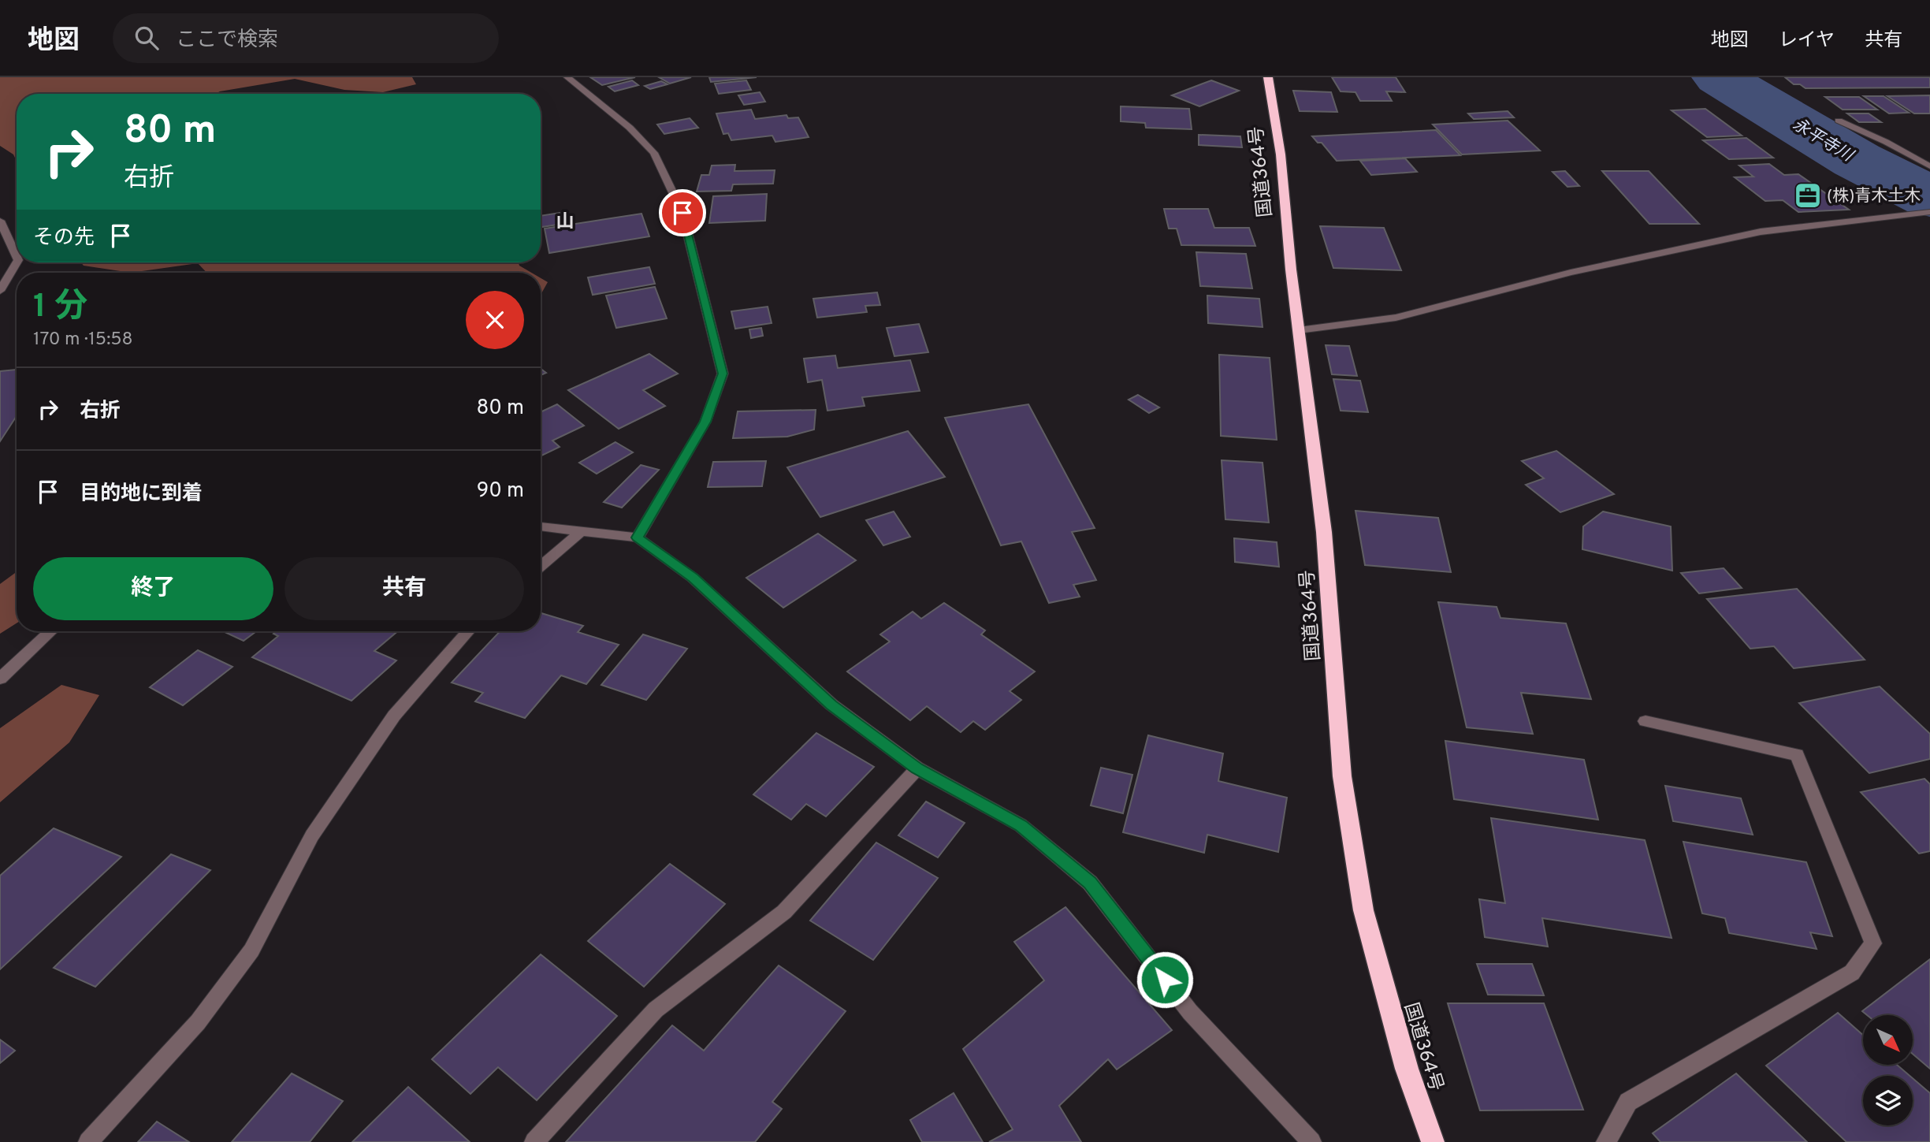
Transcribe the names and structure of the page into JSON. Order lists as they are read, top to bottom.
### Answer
{
  "streets": {
    "highway": ["国道364号"]
  },
  "districts": ["山"],
  "water": ["永平寺川"],
  "places": {
    "office": ["(株)青木土木"]
  },
  "north": "bottom right",
  "page": {
    "header": "地図",
    "search": "ここで検索",
    "nav": ["地図", "レイヤ", "共有"],
    "turn": ["80 m", "右折"],
    "then": "その先",
    "heading": ["1 分", "170 m · 15:58"],
    "list": [
      {
        "name": "右折",
        "value": "80 m"
      },
      {
        "name": "目的地に到着",
        "value": "90 m"
      }
    ],
    "buttons": ["終了", "共有"]
  }
}
